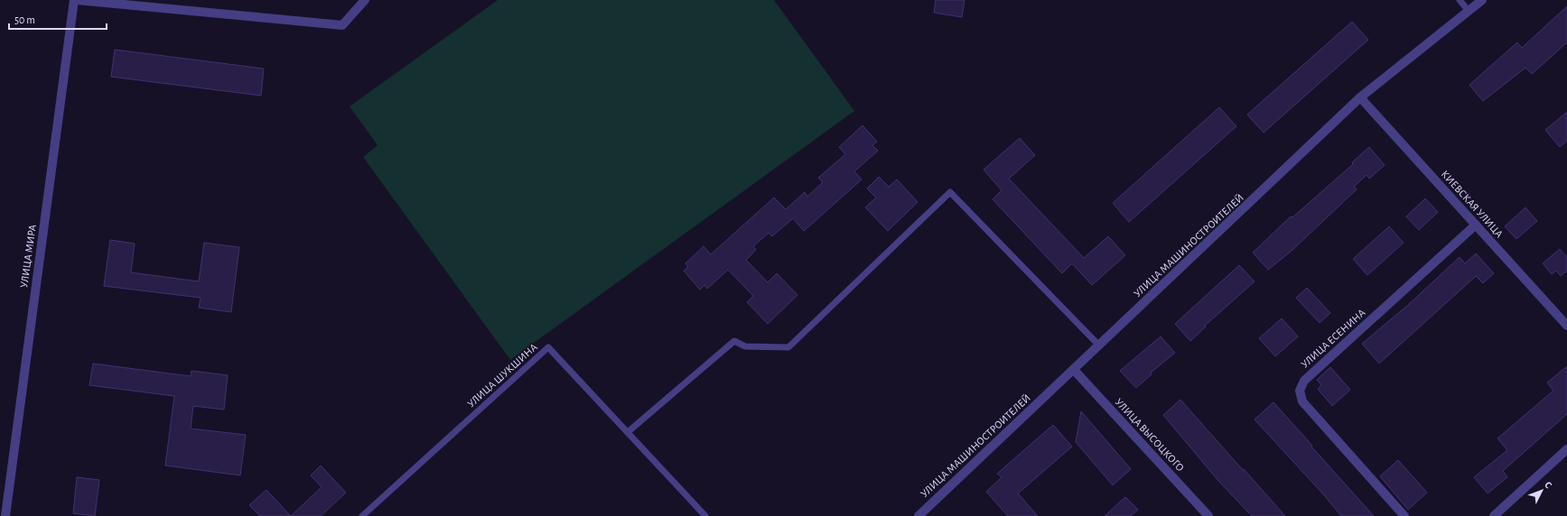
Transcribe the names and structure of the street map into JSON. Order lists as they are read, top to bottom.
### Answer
{
  "streets": {
    "street": [
      "КИЕВСКАЯ УЛИЦА",
      "УЛИЦА МАШИНОСТРОИТЕЛЕЙ",
      "УЛИЦА МИРА",
      "УЛИЦА ЕСЕНИНА",
      "УЛИЦА ВЫСОЦКОГО"
    ],
    "lane": ["УЛИЦА ШУКШИНА"]
  },
  "crossings": [
    ["КИЕВСКАЯ УЛИЦА", "УЛИЦА МАШИНОСТРОИТЕЛЕЙ"],
    ["КИЕВСКАЯ УЛИЦА", "УЛИЦА ЕСЕНИНА"],
    ["УЛИЦА МАШИНОСТРОИТЕЛЕЙ", "УЛИЦА ВЫСОЦКОГО"]
  ],
  "scale_bar": "50 m",
  "north": "top right"
}
